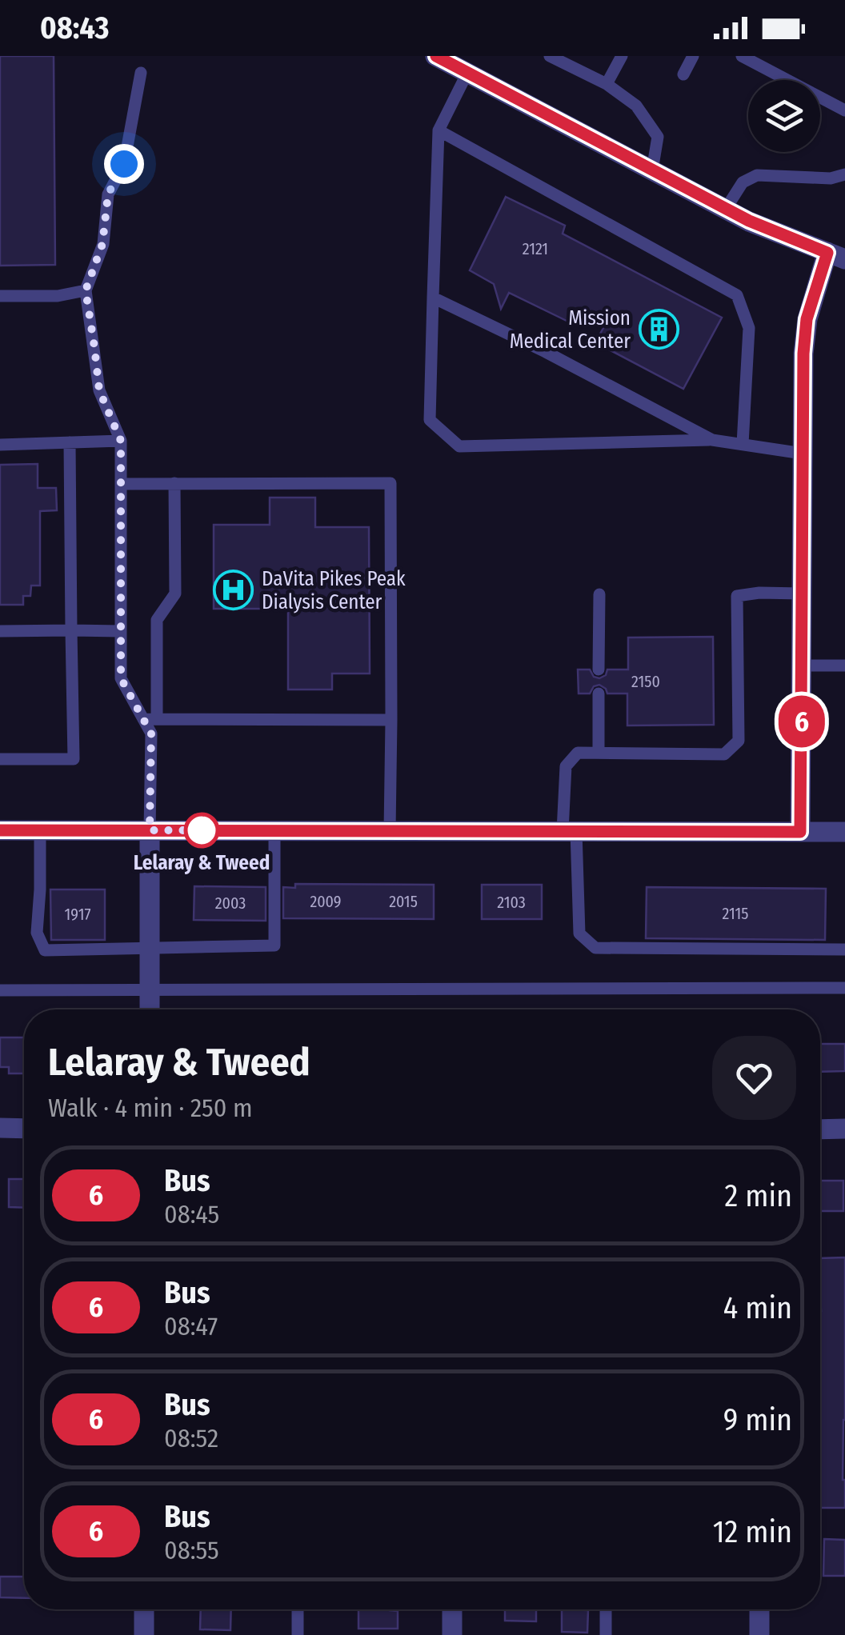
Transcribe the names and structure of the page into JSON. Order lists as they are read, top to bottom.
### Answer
{
  "places": {
    "building": ["Mission Medical Center"],
    "hospital": ["DaVita Pikes Peak Dialysis Center"],
    "other": ["Lelaray & Tweed"]
  },
  "lines": ["bus line 6"],
  "house_numbers": [
    "2121",
    "2150",
    "2009",
    "2015",
    "2103",
    "2003",
    "2115",
    "1917"
  ],
  "page": {
    "status": "08:43",
    "on_map": "6",
    "heading": ["Lelaray & Tweed", "Walk · 4 min · 250 m"],
    "list": [
      {
        "mark": "6",
        "name": "Bus",
        "note": "08:45",
        "value": "2 min"
      },
      {
        "mark": "6",
        "name": "Bus",
        "note": "08:47",
        "value": "4 min"
      },
      {
        "mark": "6",
        "name": "Bus",
        "note": "08:52",
        "value": "9 min"
      },
      {
        "mark": "6",
        "name": "Bus",
        "note": "08:55",
        "value": "12 min"
      }
    ]
  }
}
